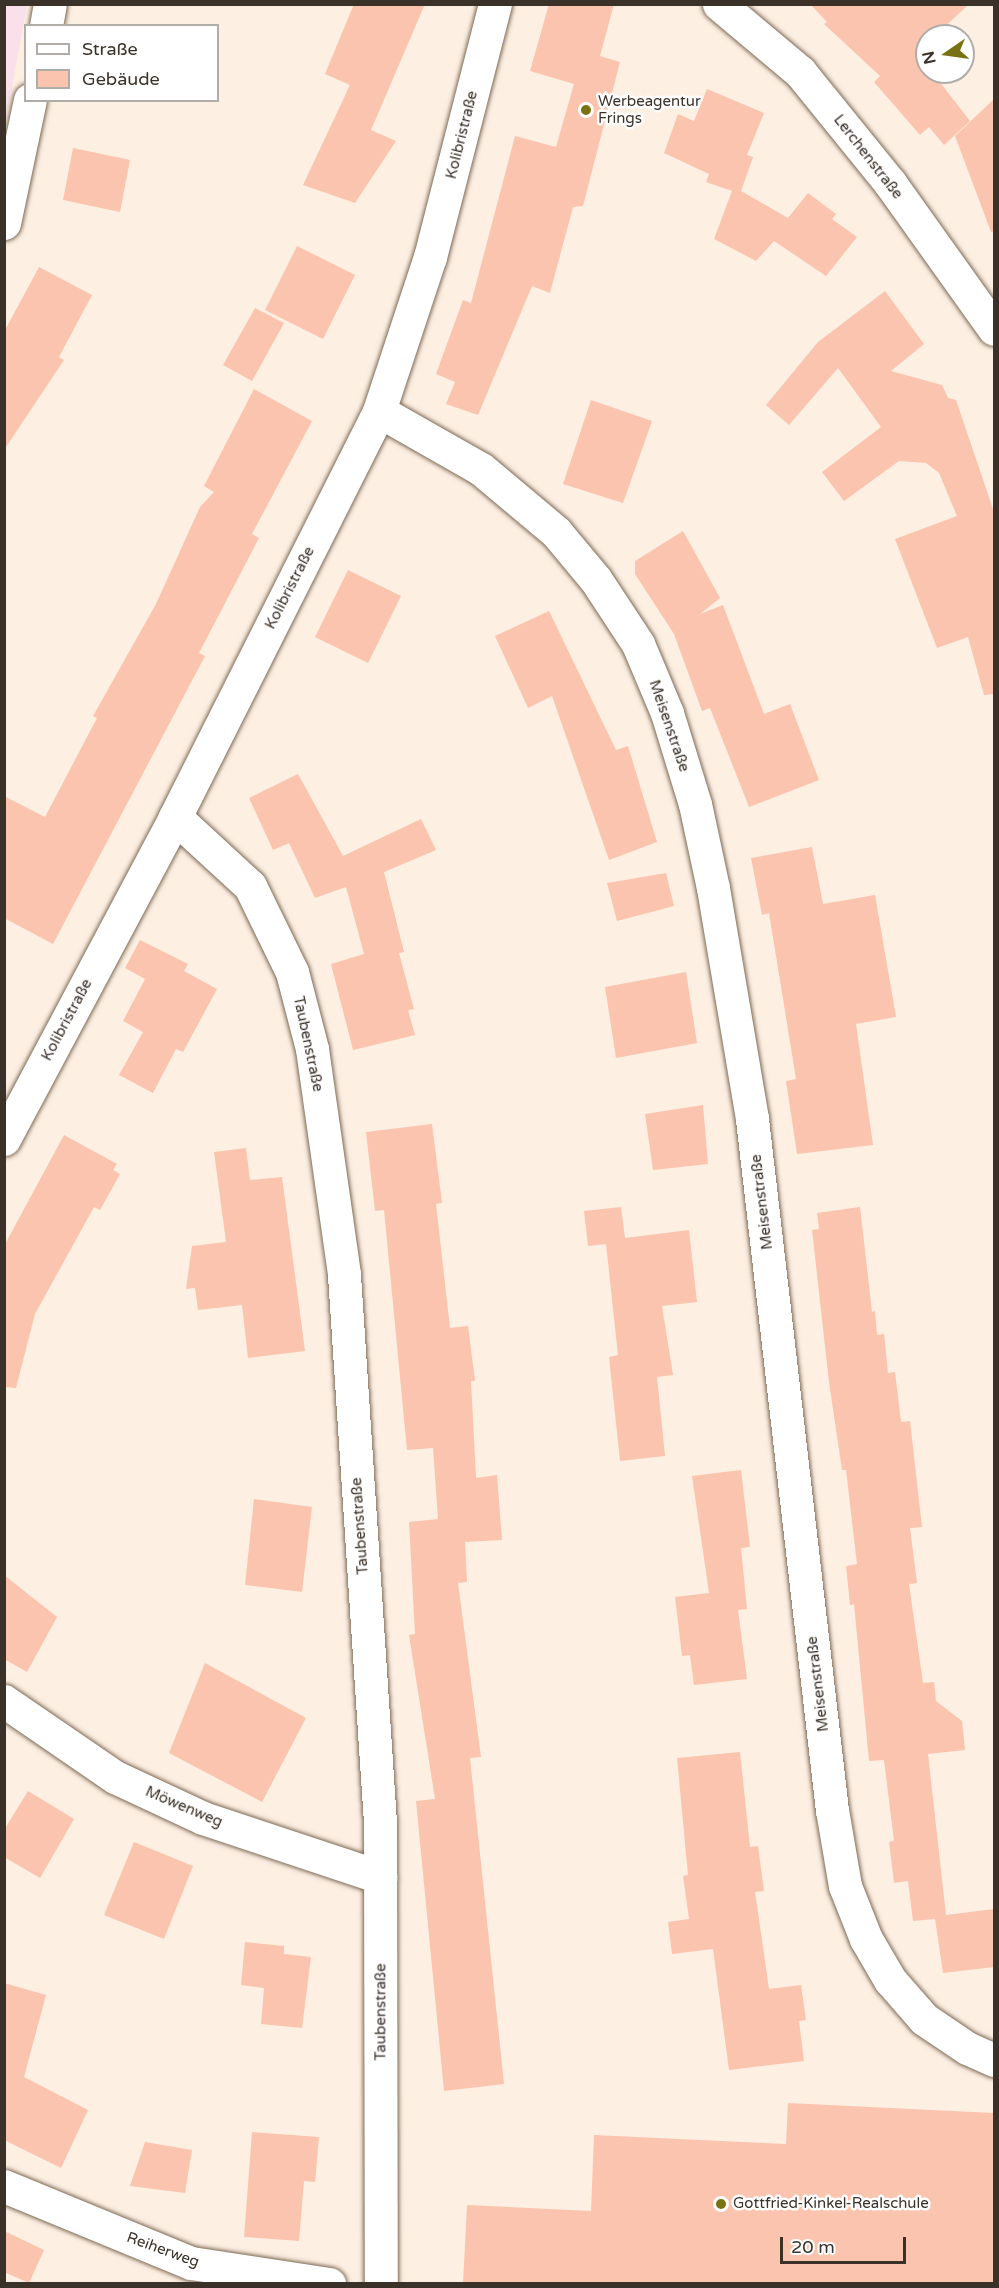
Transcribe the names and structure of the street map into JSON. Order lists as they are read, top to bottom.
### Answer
{
  "streets": {
    "street": [
      "Kolibristraße",
      "Lerchenstraße",
      "Meisenstraße",
      "Taubenstraße",
      "Möwenweg",
      "Reiherweg"
    ]
  },
  "crossings": [
    ["Kolibristraße", "Meisenstraße"],
    ["Kolibristraße", "Taubenstraße"],
    ["Taubenstraße", "Möwenweg"]
  ],
  "places": ["Werbeagentur Frings", "Gottfried-Kinkel-Realschule"],
  "legend": ["Straße", "Gebäude"],
  "scale_bar": "20 m",
  "north": "left"
}
